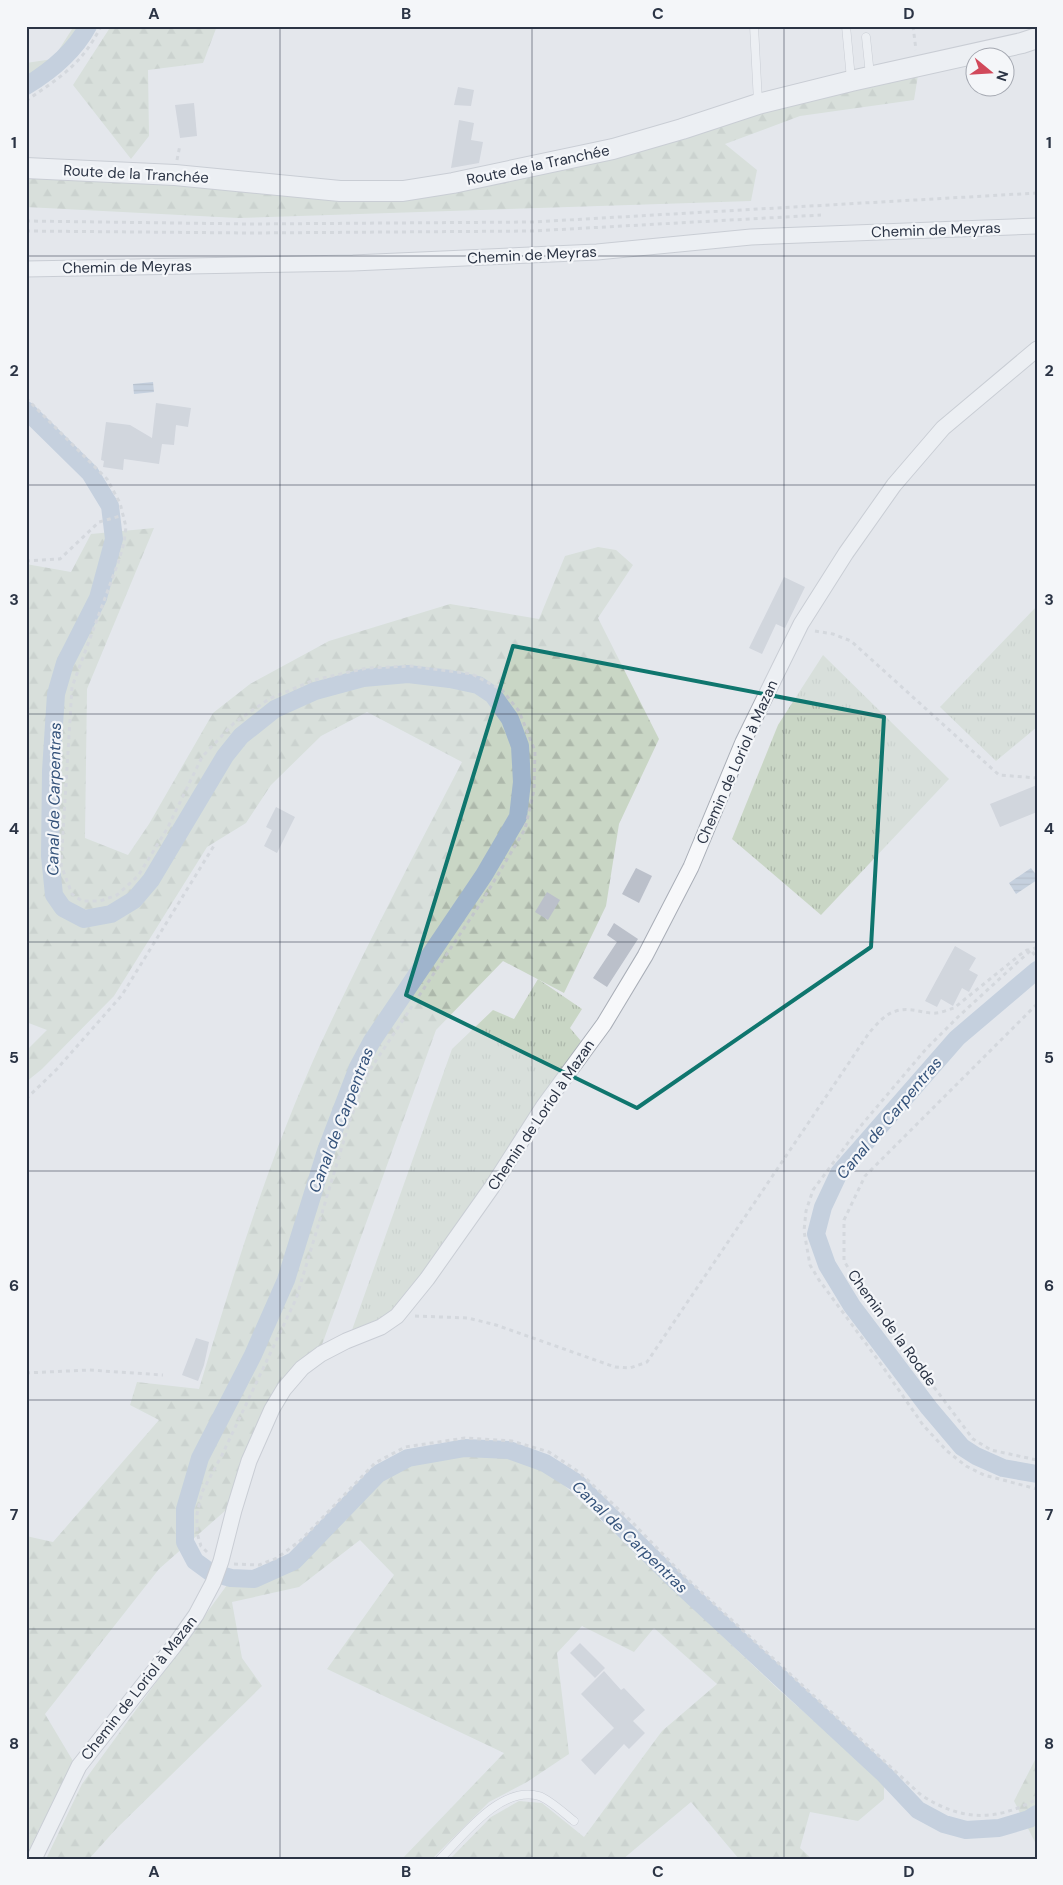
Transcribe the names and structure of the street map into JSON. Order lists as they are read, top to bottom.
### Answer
{
  "streets": {
    "street": ["Route de la Tranchée", "Chemin de Meyras", "Chemin de Loriol à Mazan"],
    "path": ["Chemin de la Rodde"]
  },
  "water": ["Canal de Carpentras"],
  "north": "right",
  "grid": {
    "columns": [
      "A",
      "B",
      "C",
      "D"
    ],
    "rows": [
      "1",
      "2",
      "3",
      "4",
      "5",
      "6",
      "7",
      "8"
    ]
  }
}
